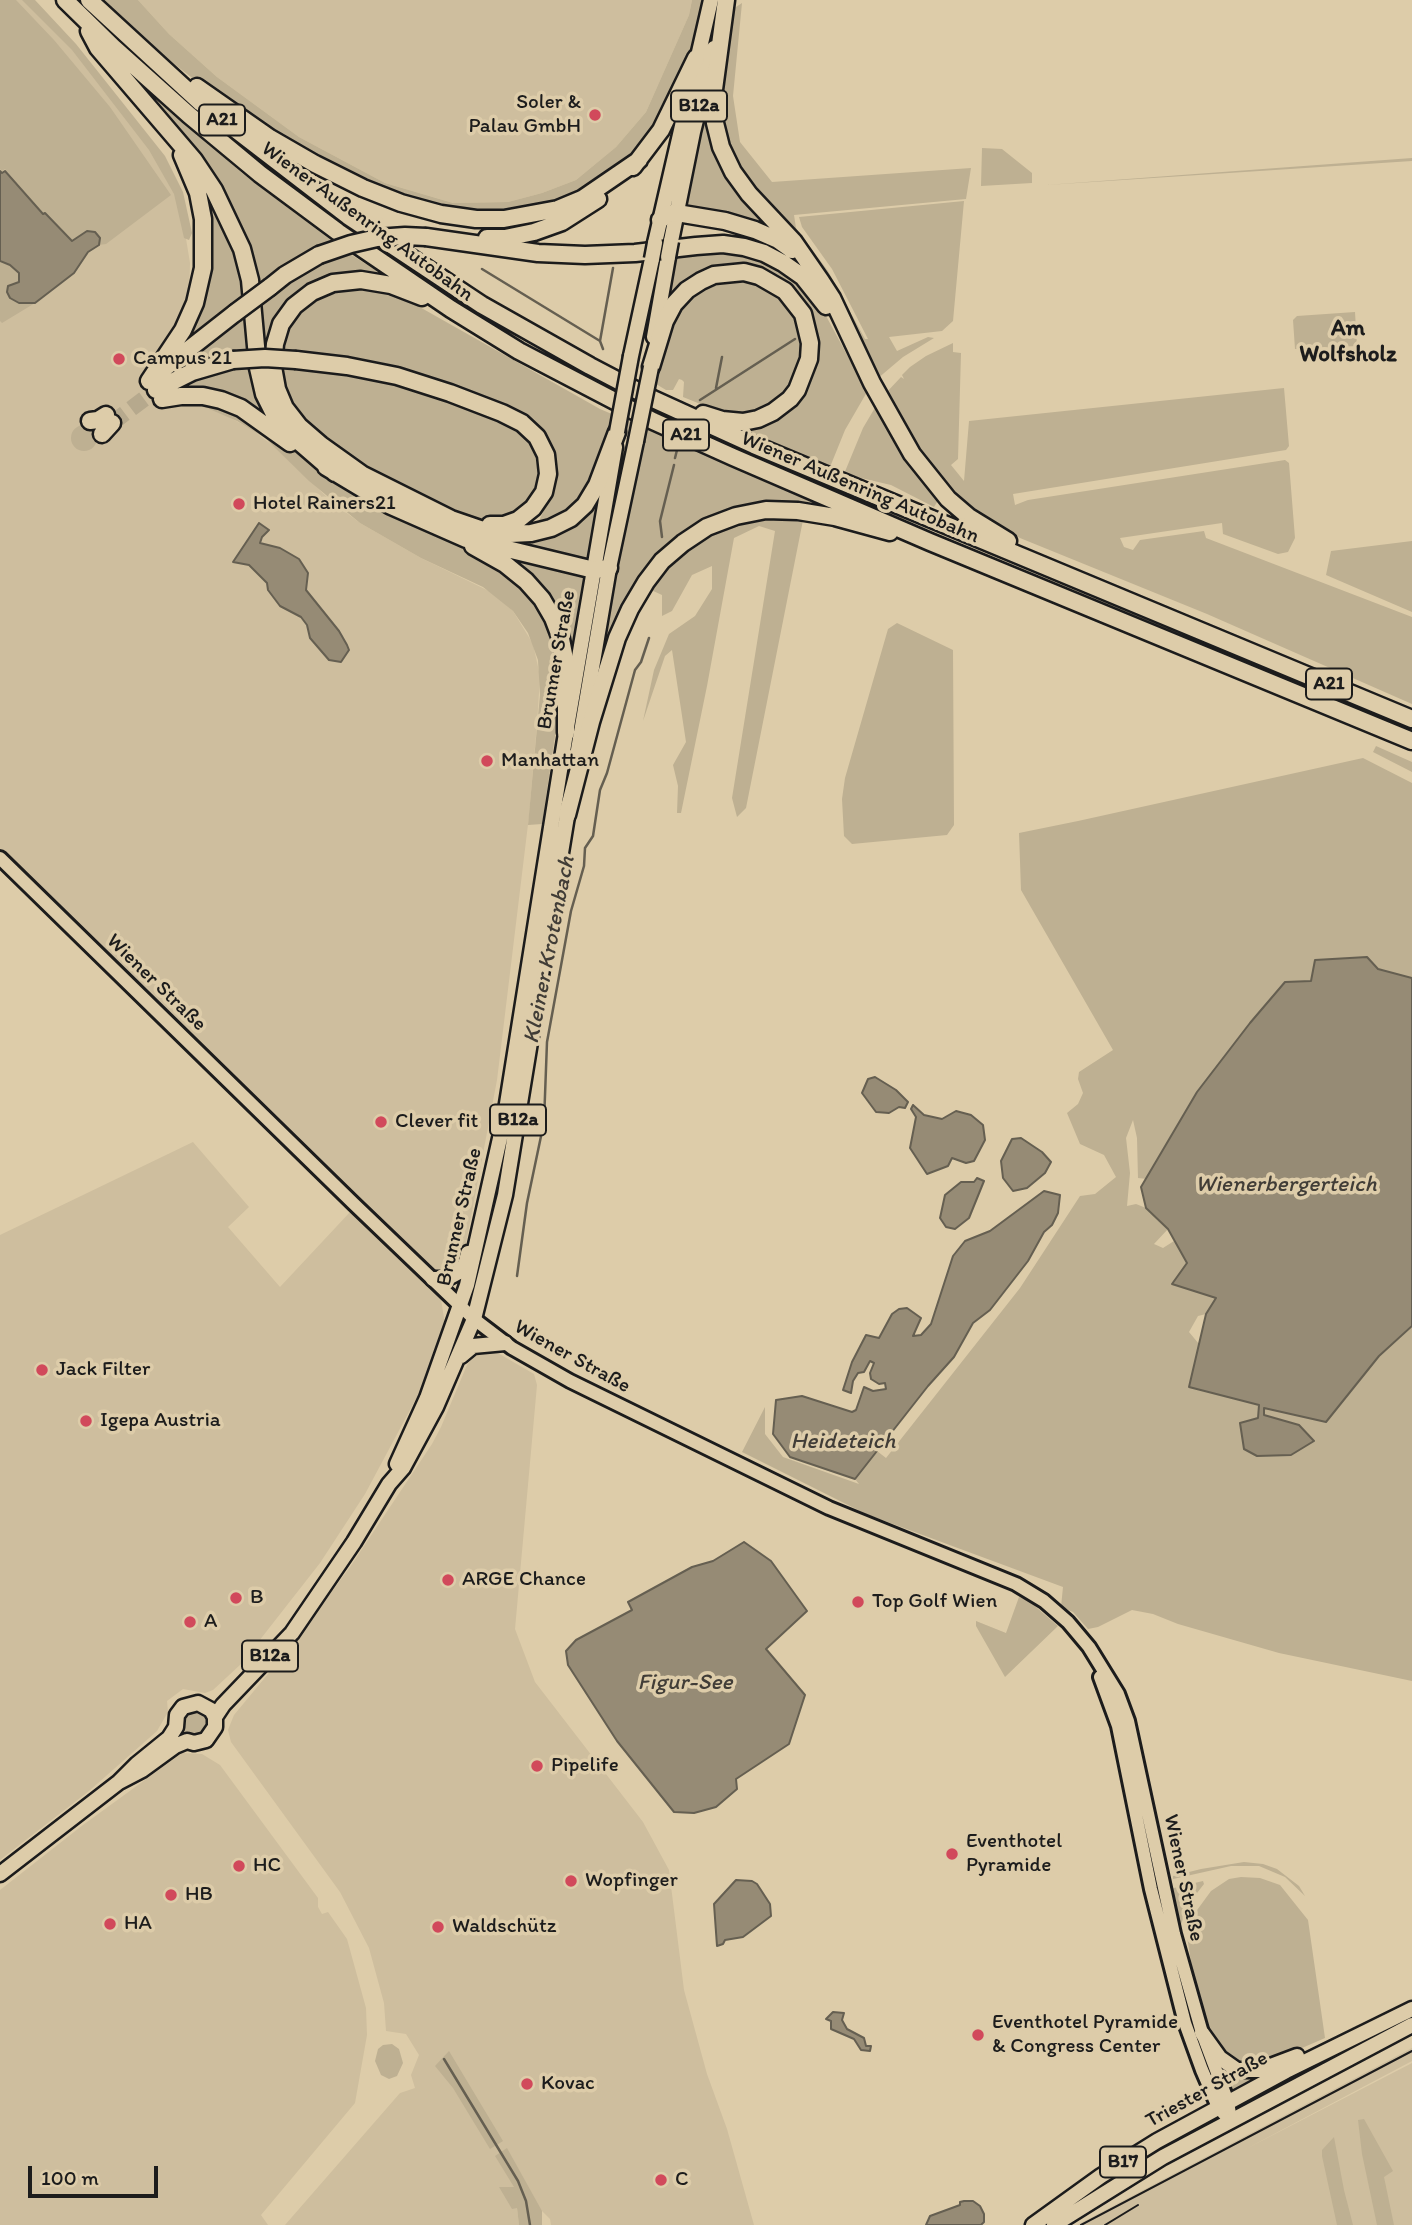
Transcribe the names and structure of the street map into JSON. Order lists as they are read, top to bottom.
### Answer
{
  "streets": {
    "highway": ["A21", "Wiener Außenring Autobahn"],
    "main road": [
      "B12a",
      "Brunner Straße",
      "Wiener Straße",
      "Triester Straße",
      "B17"
    ]
  },
  "crossings": [
    ["B12a", "Brunner Straße"],
    ["B12a", "Wiener Straße"],
    ["Brunner Straße", "Wiener Straße"],
    ["Wiener Straße", "Triester Straße"]
  ],
  "districts": ["Am Wolfsholz"],
  "water": [
    "Kleiner Krotenbach",
    "Wienerbergerteich",
    "Heideteich",
    "Figur-See"
  ],
  "places": [
    "Soler & Palau GmbH",
    "Campus 21",
    "Hotel Rainers21",
    "Manhattan",
    "Clever fit",
    "Jack Filter",
    "Igepa Austria",
    "ARGE Chance",
    "B",
    "Top Golf Wien",
    "A",
    "Pipelife",
    "Eventhotel Pyramide",
    "HC",
    "Wopfinger",
    "HB",
    "HA",
    "Waldschütz",
    "Eventhotel Pyramide & Congress Center",
    "Kovac",
    "C"
  ],
  "scale_bar": "100 m"
}
